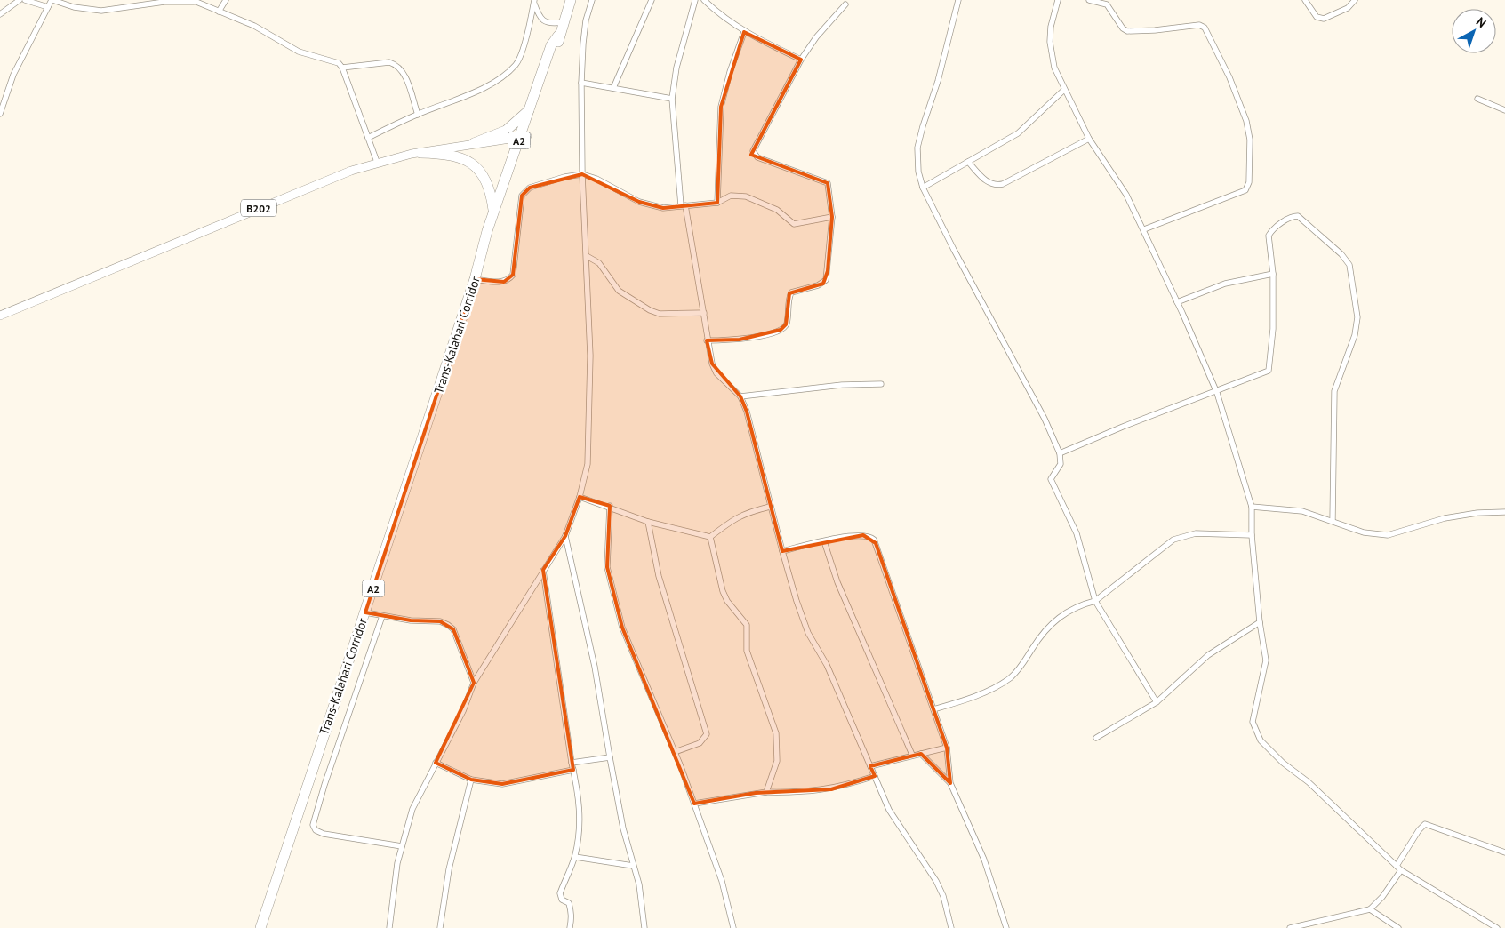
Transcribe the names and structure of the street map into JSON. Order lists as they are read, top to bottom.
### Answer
{
  "streets": {
    "highway": ["A2", "Trans-Kalahari Corridor"],
    "main road": ["B202"]
  },
  "crossings": [
    ["B202", "Trans-Kalahari Corridor"]
  ],
  "north": "top right"
}
